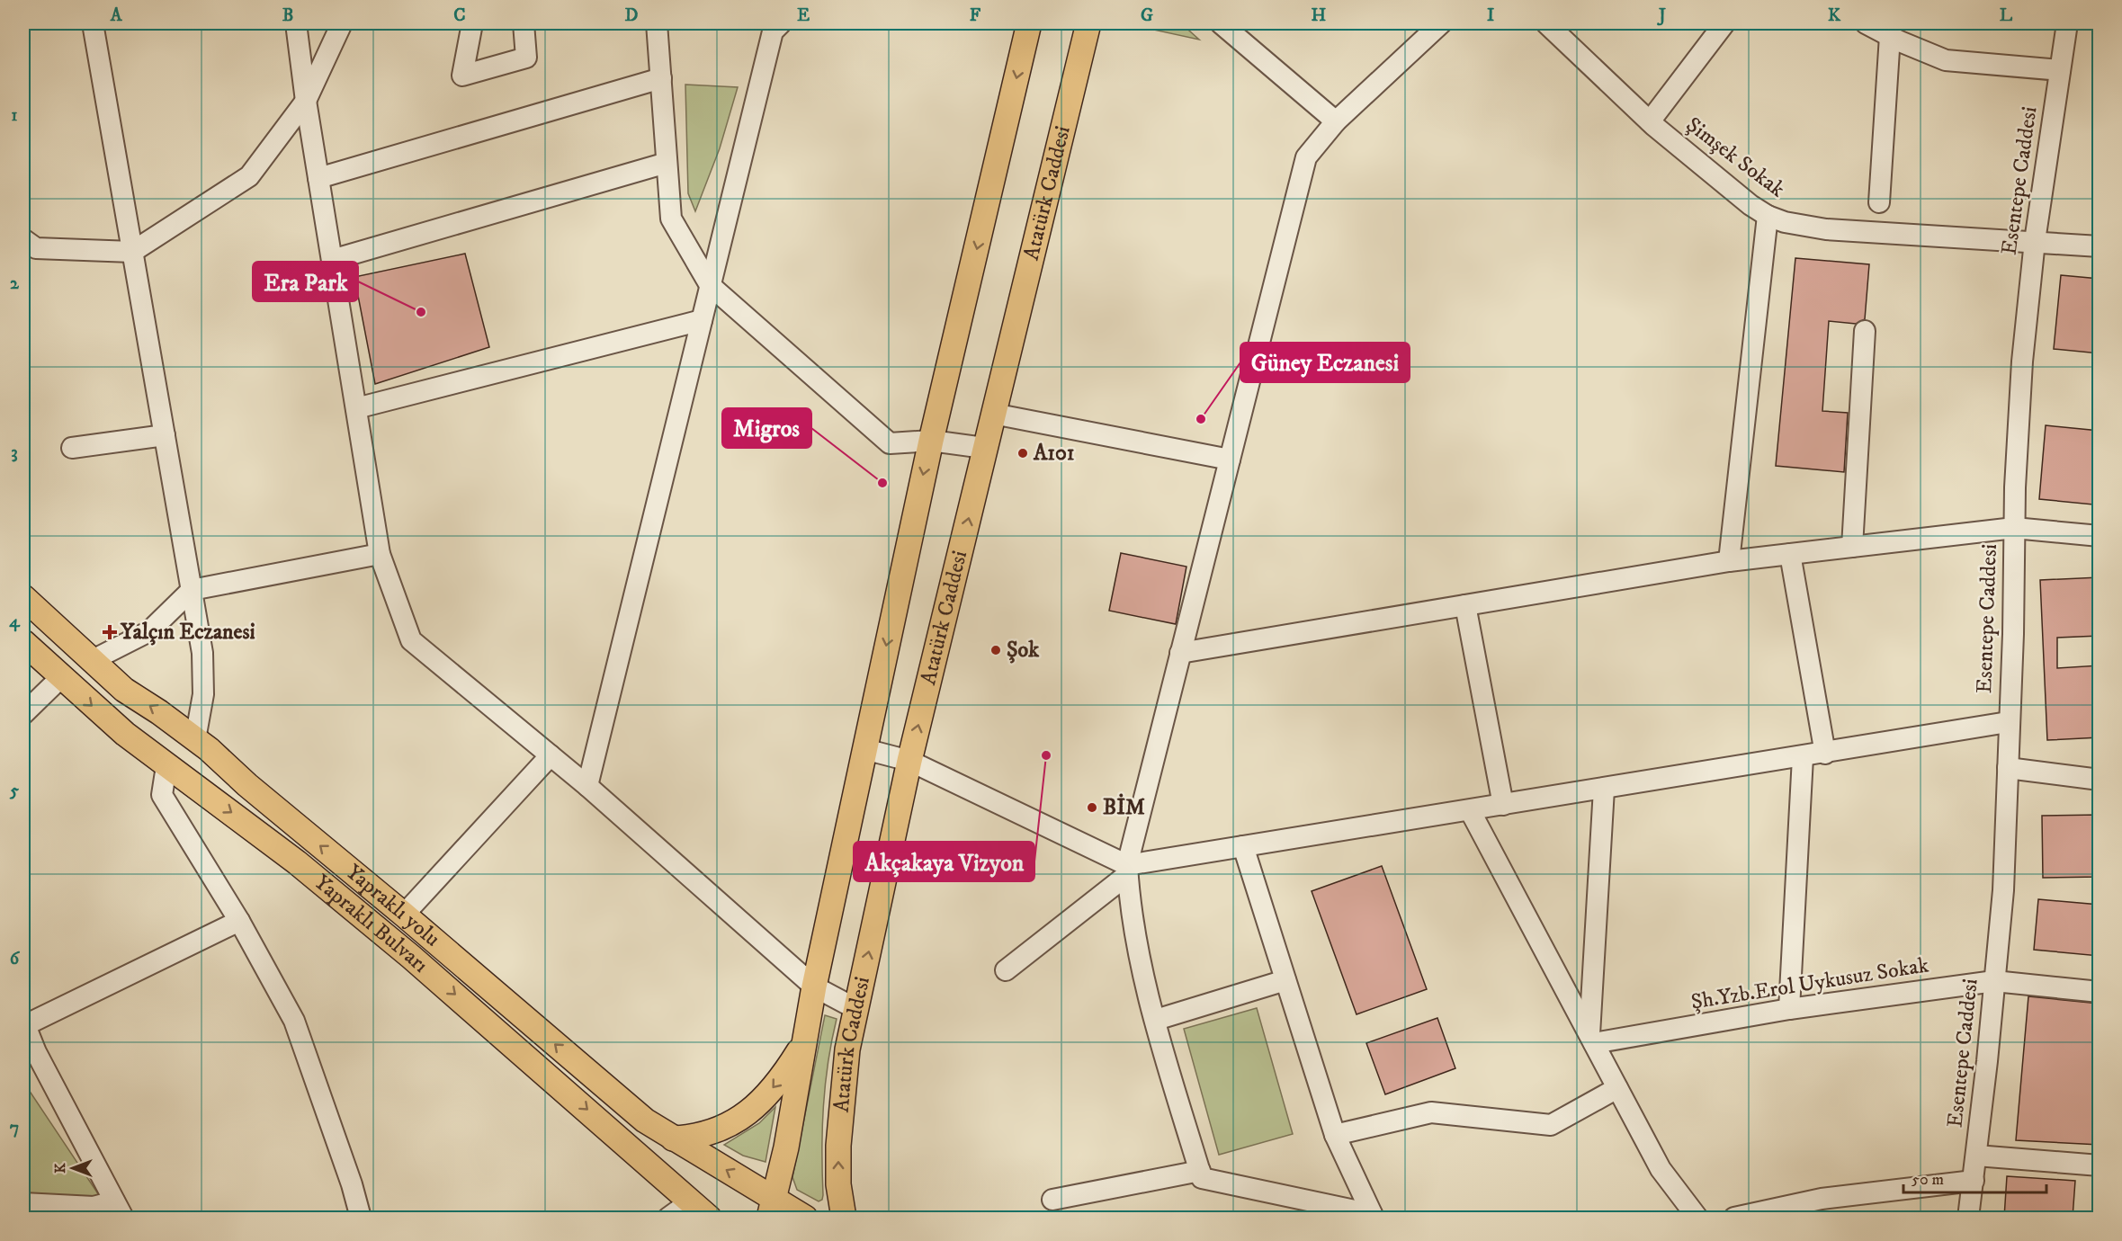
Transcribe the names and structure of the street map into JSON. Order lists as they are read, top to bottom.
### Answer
{
  "streets": {
    "main road": ["Atatürk Caddesi", "Yapraklı yolu", "Yapraklı Bulvarı"],
    "street": ["Şimşek Sokak", "Esentepe Caddesi", "Şh.Yzb.Erol Uykusuz Sokak"]
  },
  "crossings": [
    ["Şimşek Sokak", "Esentepe Caddesi"],
    ["Esentepe Caddesi", "Şh.Yzb.Erol Uykusuz Sokak"]
  ],
  "one_way": ["Yapraklı yolu", "Yapraklı Bulvarı"],
  "places": {
    "other": [
      "Era Park",
      "Güney Eczanesi",
      "A101",
      "Migros",
      "Şok",
      "Akçakaya Vizyon",
      "BİM"
    ],
    "health": ["Yalçın Eczanesi"]
  },
  "scale_bar": "50 m",
  "north": "left",
  "grid": {
    "columns": [
      "A",
      "B",
      "C",
      "D",
      "E",
      "F",
      "G",
      "H",
      "I",
      "J",
      "K",
      "L"
    ],
    "rows": [
      "1",
      "2",
      "3",
      "4",
      "5",
      "6",
      "7"
    ]
  }
}
